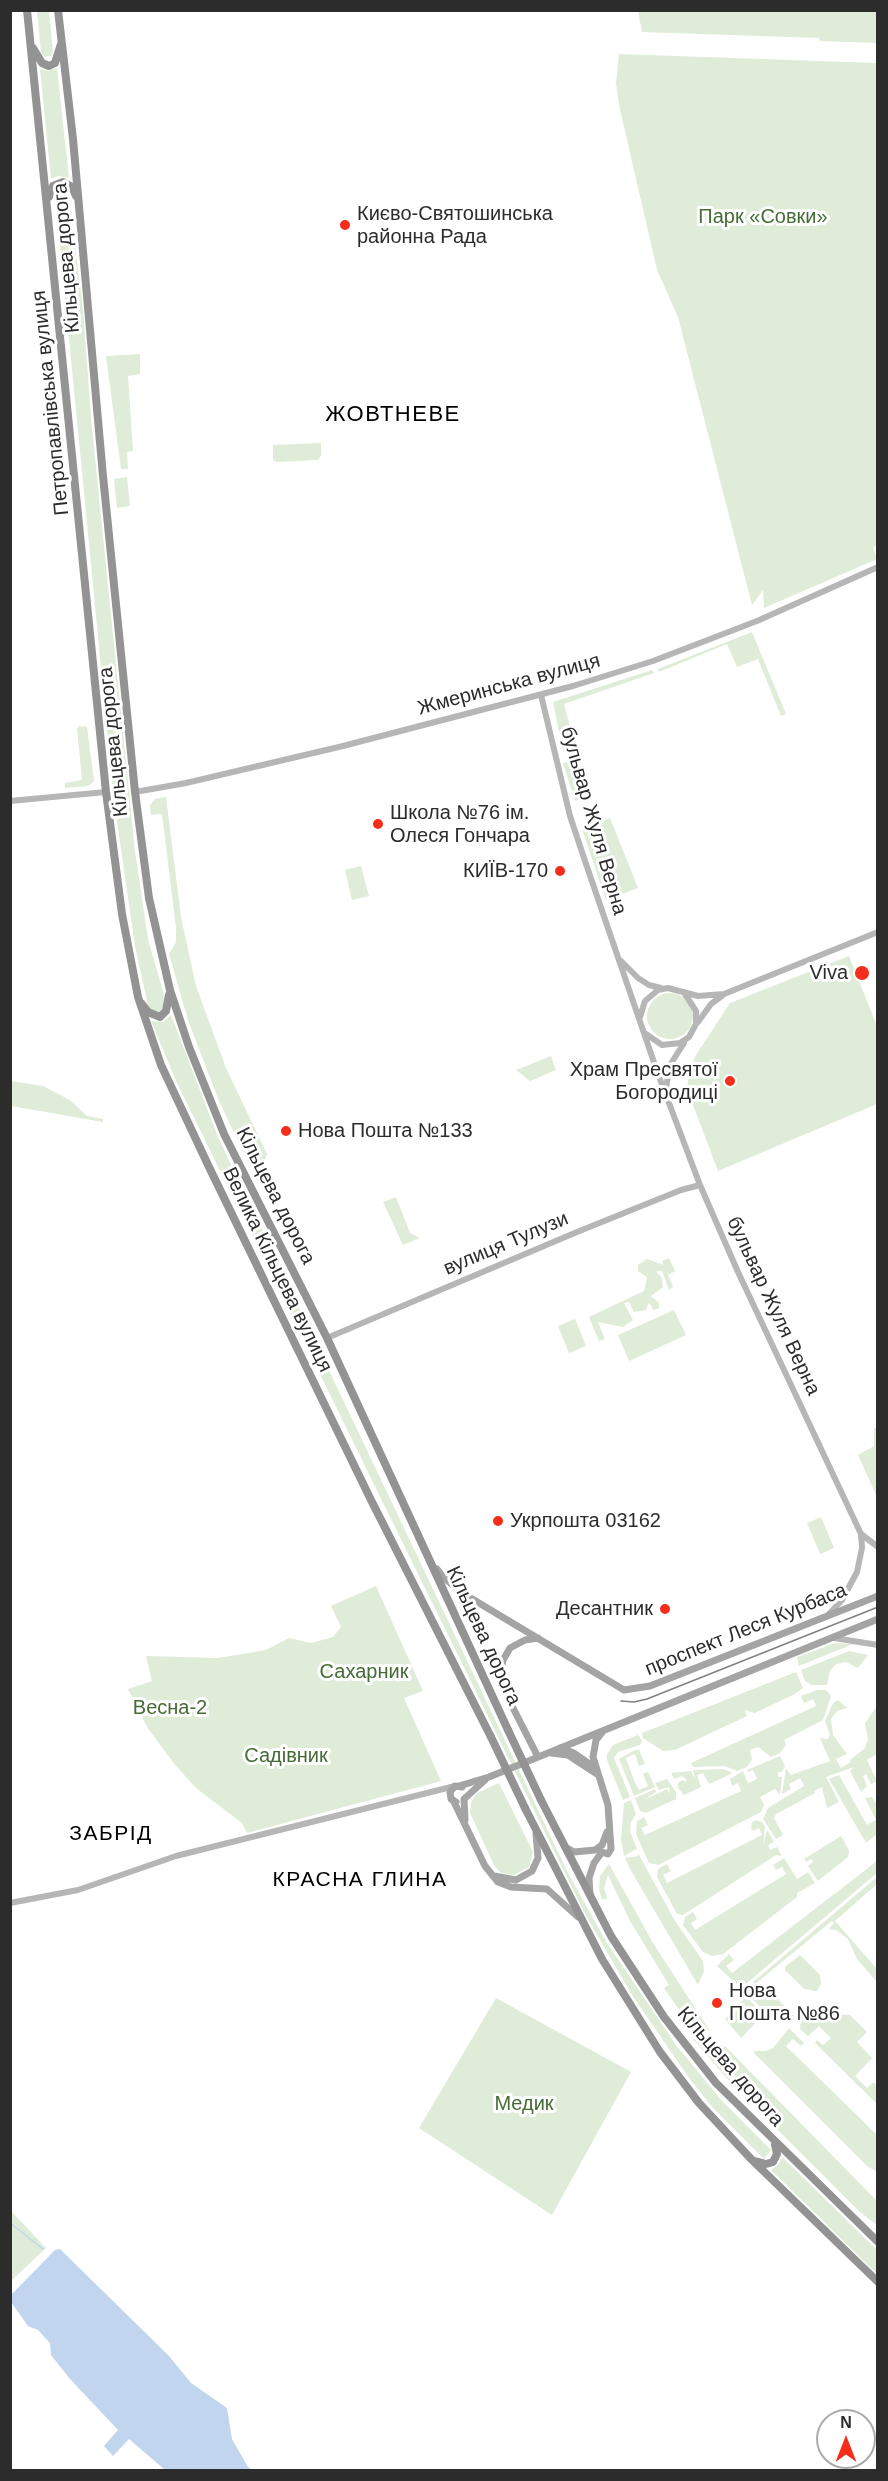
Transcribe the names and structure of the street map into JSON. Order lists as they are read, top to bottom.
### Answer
{
  "streets": {
    "highway": ["Кільцева дорога", "Петропавлівська вулиця", "Велика Кільцева вулиця"],
    "main road": ["проспект Леся Курбаса"],
    "street": ["Жмеринська вулиця", "бульвар Жуля Верна", "вулиця Тулузи"]
  },
  "crossings": [
    ["Кільцева дорога", "Жмеринська вулиця"],
    ["Кільцева дорога", "вулиця Тулузи"],
    ["Кільцева дорога", "проспект Леся Курбаса"],
    ["Петропавлівська вулиця", "Велика Кільцева вулиця"],
    ["Жмеринська вулиця", "бульвар Жуля Верна"],
    ["бульвар Жуля Верна", "вулиця Тулузи"]
  ],
  "districts": ["ЖОВТНЕВЕ", "ЗАБРІД", "КРАСНА ГЛИНА"],
  "parks": [
    "Парк «Совки»",
    "Сахарник",
    "Весна-2",
    "Садівник",
    "Медик"
  ],
  "places": [
    "Києво-Святошинська районна Рада",
    "Школа №76 ім. Олеся Гончара",
    "КИЇВ-170",
    "Viva",
    "Храм Пресвятої Богородиці",
    "Нова Пошта №133",
    "Укрпошта 03162",
    "Десантник",
    "Нова Пошта №86"
  ],
  "north": "top"
}
